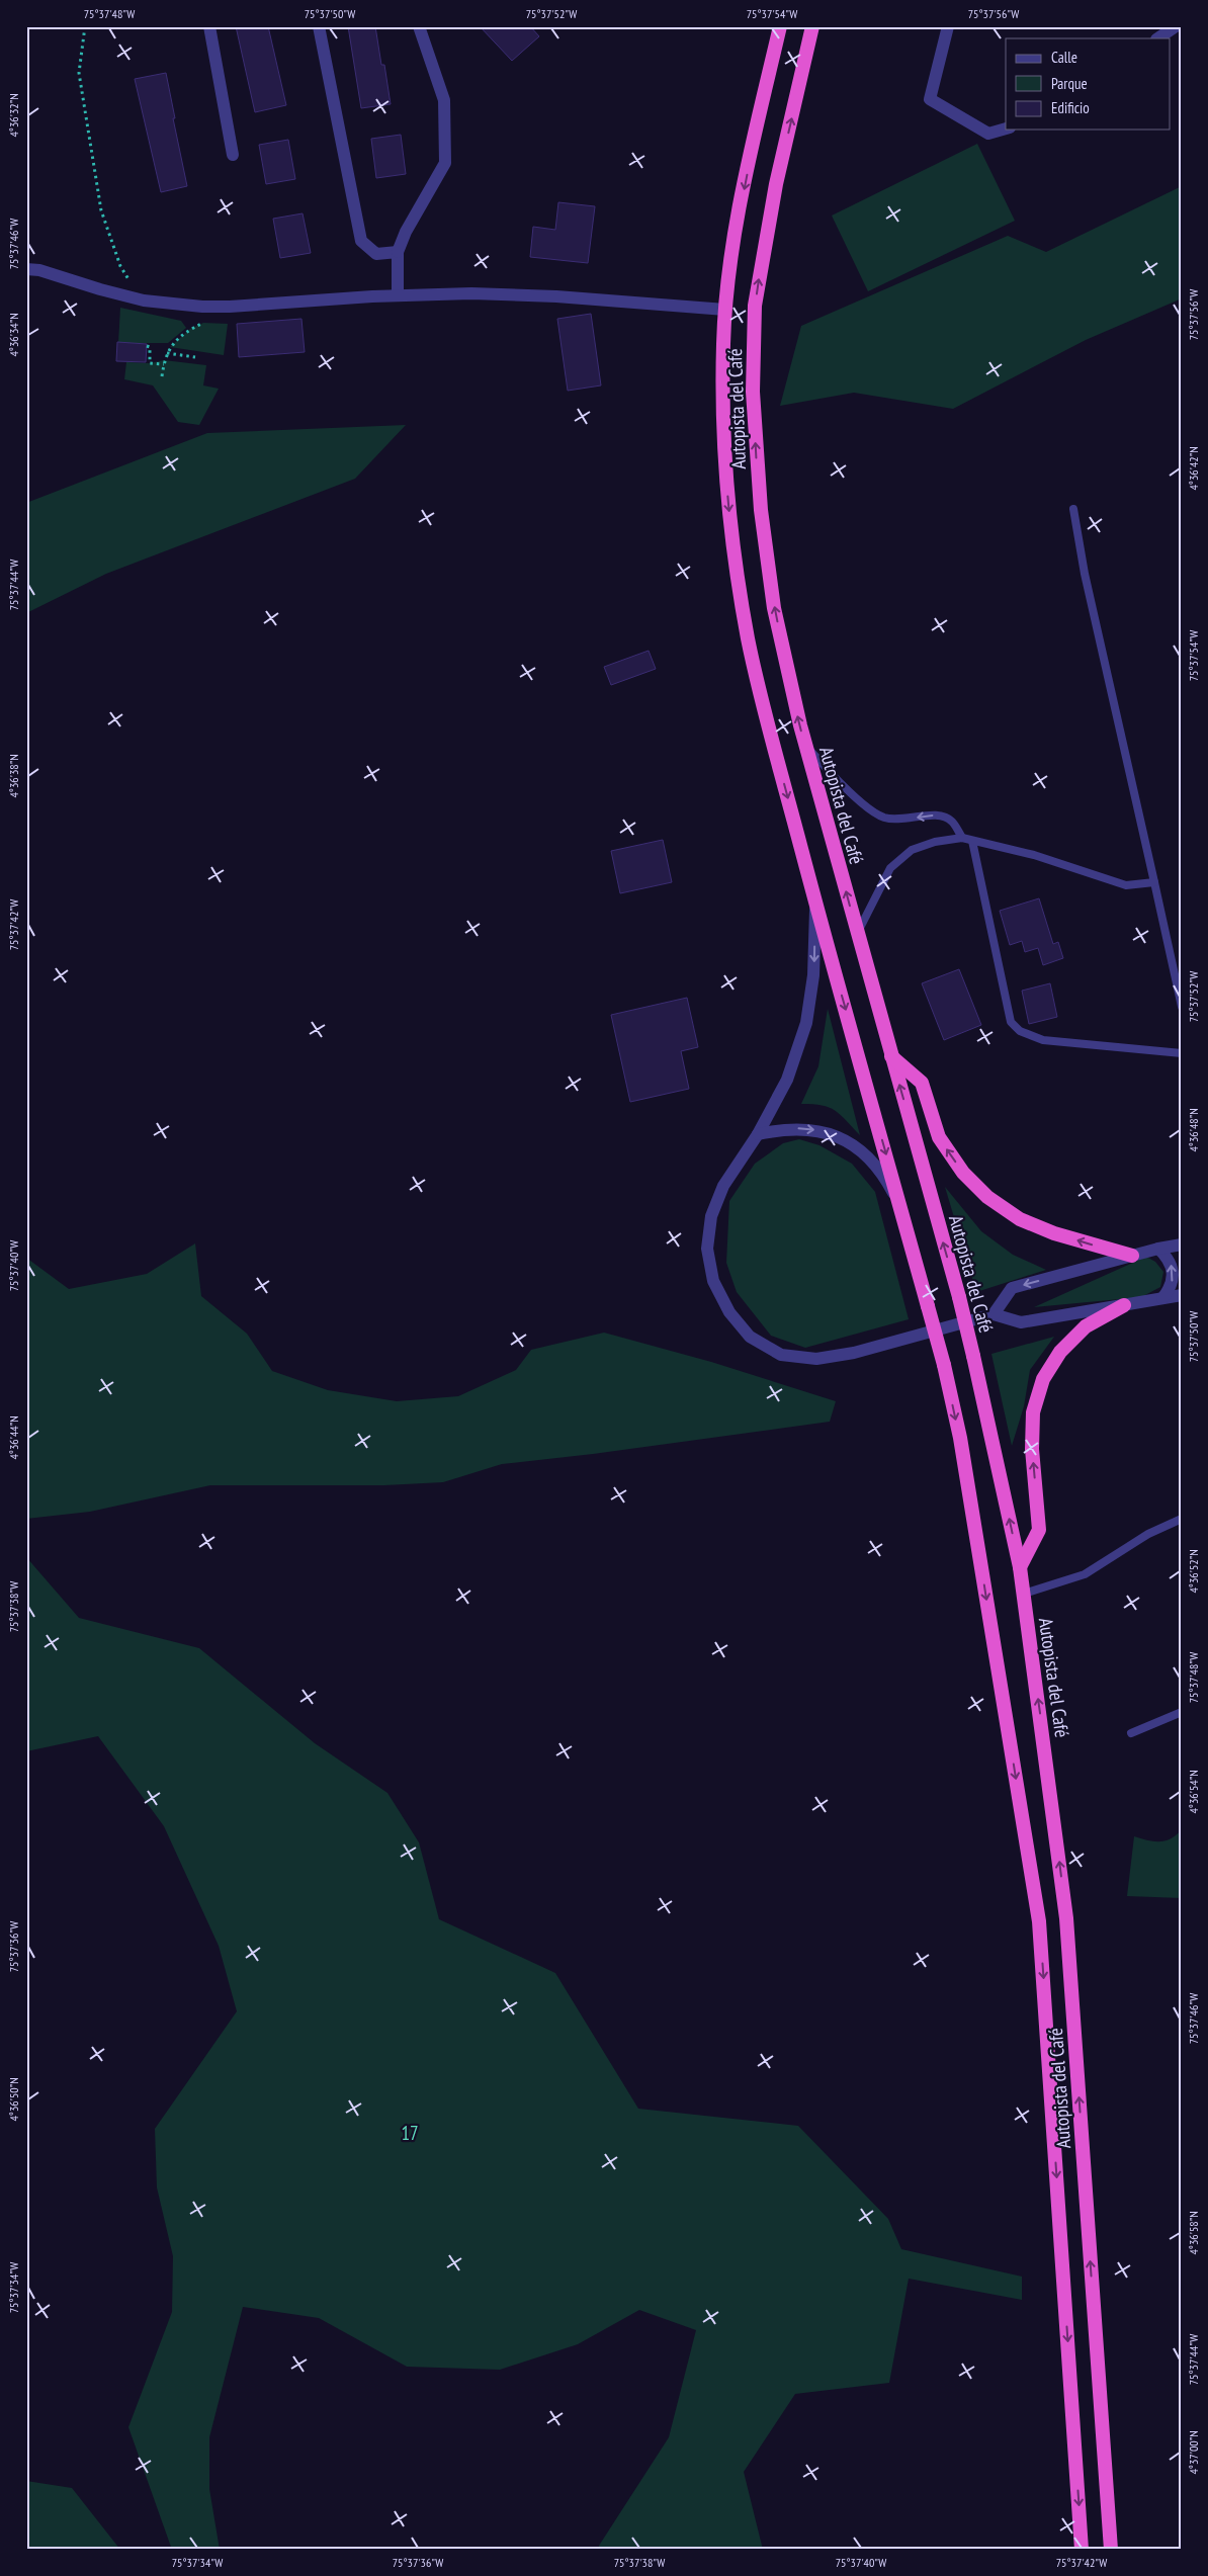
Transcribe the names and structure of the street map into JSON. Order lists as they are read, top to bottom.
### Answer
{
  "streets": {
    "highway": ["Autopista del Café"]
  },
  "parks": ["17"],
  "legend": ["Calle", "Parque", "Edificio"],
  "coordinates": [
    "75°37'48\"W",
    "75°37'50\"W",
    "75°37'52\"W",
    "75°37'54\"W",
    "75°37'56\"W",
    "4°36'32\"N",
    "75°37'46\"W",
    "4°36'34\"N",
    "4°36'42\"N",
    "75°37'44\"W",
    "4°36'38\"N",
    "75°37'42\"W",
    "4°36'48\"N",
    "75°37'40\"W",
    "4°36'44\"N",
    "4°36'52\"N",
    "75°37'38\"W",
    "4°36'54\"N",
    "75°37'36\"W",
    "4°36'50\"N",
    "4°36'58\"N",
    "75°37'34\"W",
    "4°37'00\"N"
  ]
}
